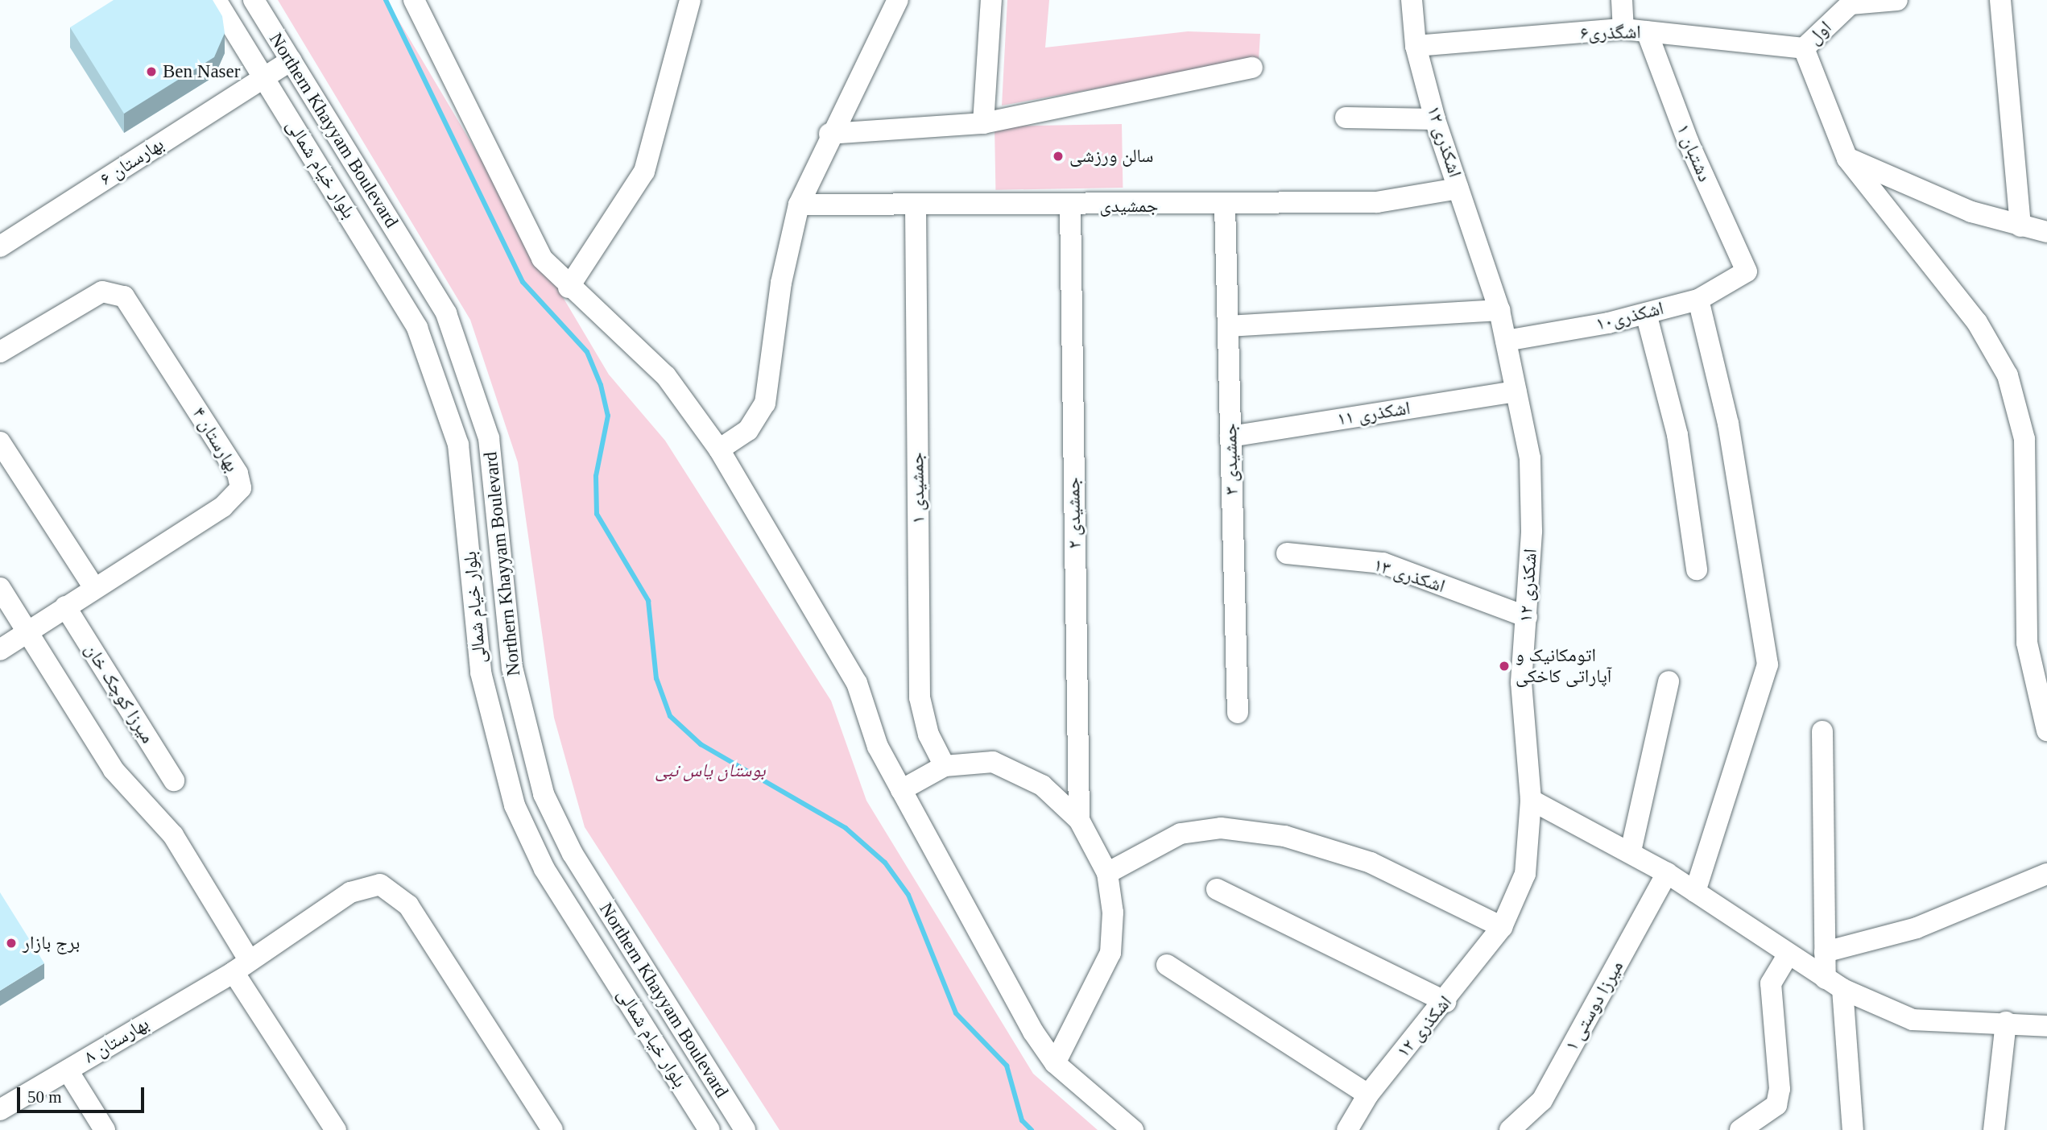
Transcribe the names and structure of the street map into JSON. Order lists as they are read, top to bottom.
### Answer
{
  "streets": {
    "street": [
      "اشگذری۶",
      "اول",
      "Northern Khayyam Boulevard",
      "اشکذری ۱۲",
      "دشتبان ۱",
      "بهارستان ۶",
      "بلوار خیام شمالی",
      "جمشیدی",
      "اشکذری۱۰",
      "اشکذری ۱۱",
      "بهارستان ۴",
      "جمشیدی ۳",
      "جمشیدی ۱",
      "جمشیدی ۲",
      "اشکذری ۱۳",
      "میرزا کوچک خان",
      "میرزا دوستی ۱",
      "بهارستان ۸"
    ]
  },
  "crossings": [
    ["اشگذری۶", "اول"],
    ["اشگذری۶", "اشکذری ۱۲"],
    ["اشگذری۶", "دشتبان ۱"],
    ["Northern Khayyam Boulevard", "بهارستان ۶"],
    ["Northern Khayyam Boulevard", "بلوار خیام شمالی"],
    ["اشکذری ۱۲", "جمشیدی"],
    ["اشکذری ۱۲", "اشکذری۱۰"],
    ["اشکذری ۱۲", "اشکذری ۱۱"],
    ["اشکذری ۱۲", "اشکذری ۱۳"],
    ["دشتبان ۱", "اشکذری۱۰"],
    ["بهارستان ۶", "بلوار خیام شمالی"],
    ["جمشیدی", "جمشیدی ۳"],
    ["جمشیدی", "جمشیدی ۱"],
    ["جمشیدی", "جمشیدی ۲"],
    ["اشکذری ۱۱", "جمشیدی ۳"],
    ["بهارستان ۴", "میرزا کوچک خان"]
  ],
  "parks": ["بوستان یاس نبی"],
  "places": [
    "Ben Naser",
    "سالن ورزشی",
    "اتومکانیک و آپاراتی کاخکی",
    "برج بازار"
  ],
  "scale_bar": "50 m"
}
